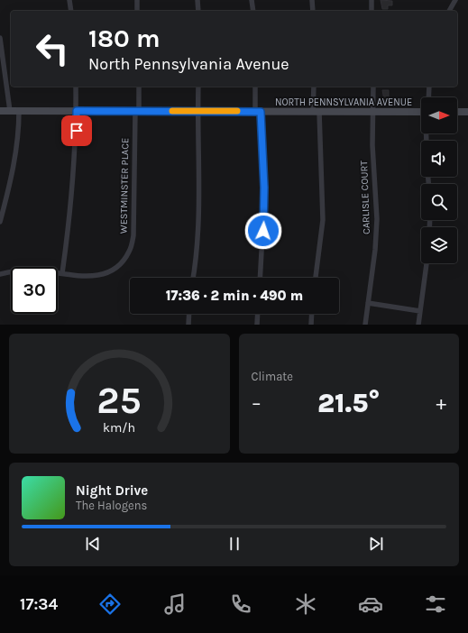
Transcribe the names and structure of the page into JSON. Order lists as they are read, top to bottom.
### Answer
{
  "streets": {
    "street": ["NORTH PENNSYLVANIA AVENUE", "WESTMINSTER PLACE", "CARLISLE COURT"]
  },
  "crossings": [
    ["NORTH PENNSYLVANIA AVENUE", "WESTMINSTER PLACE"],
    ["NORTH PENNSYLVANIA AVENUE", "CARLISLE COURT"]
  ],
  "north": "right",
  "page": {
    "turn": ["180 m", "North Pennsylvania Avenue"],
    "limit": "30",
    "trip": "17:36 · 2 min · 490 m",
    "tile": "Climate",
    "heat": ["−", "21.5°", "+"],
    "song": ["Night Drive", "The Halogens"],
    "tabs": "17:34",
    "gauge": ["25", "km/h"]
  }
}
